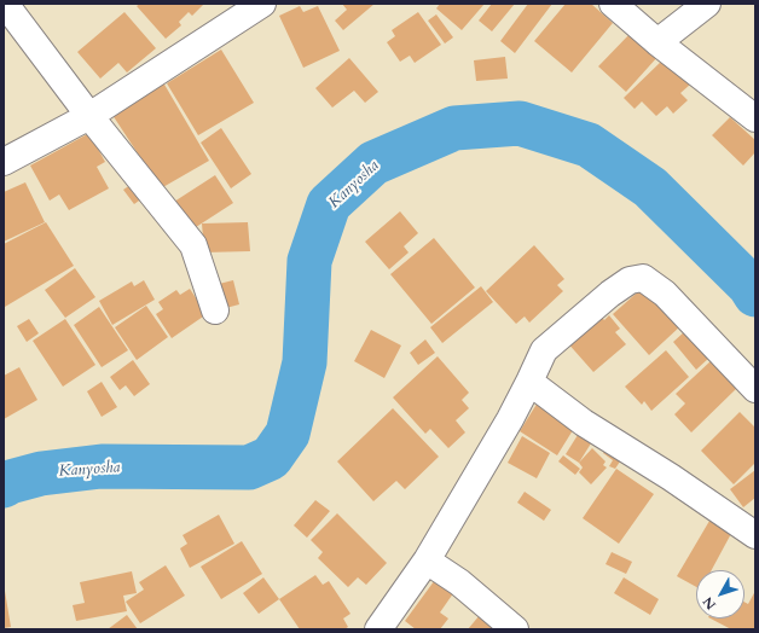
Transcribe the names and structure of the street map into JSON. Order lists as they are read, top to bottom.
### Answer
{
  "water": ["Kanyosha"],
  "north": "bottom left"
}
